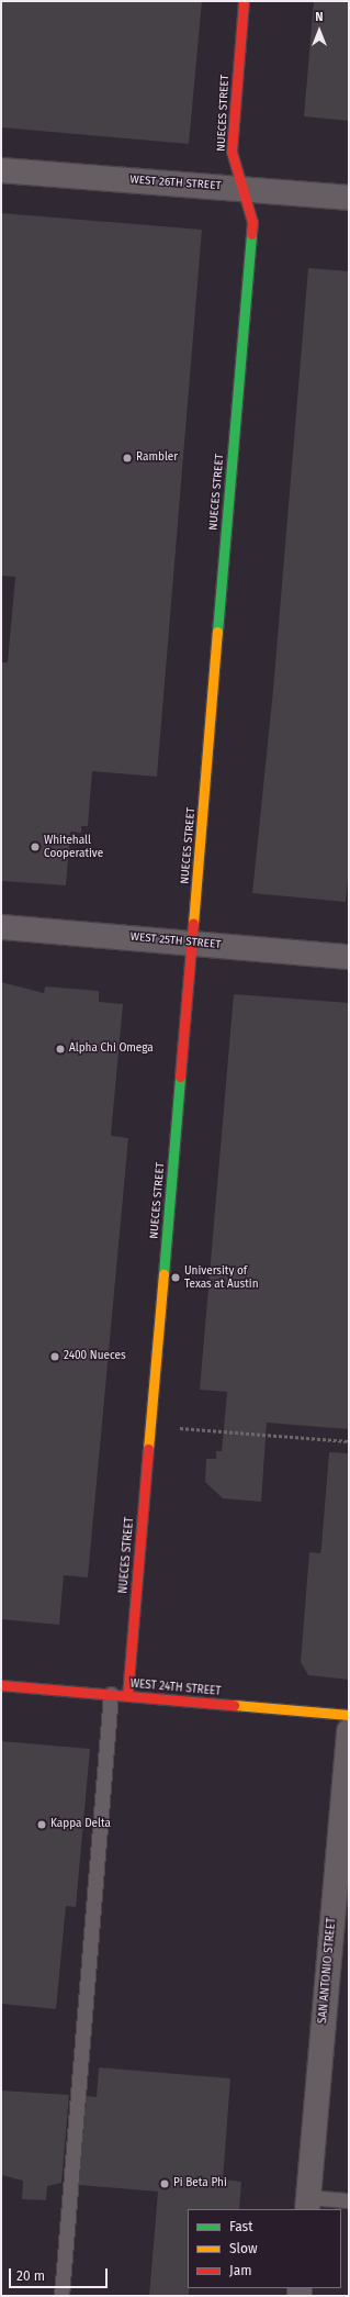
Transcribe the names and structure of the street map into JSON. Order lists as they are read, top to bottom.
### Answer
{
  "streets": {
    "street": [
      "NUECES STREET",
      "WEST 26TH STREET",
      "WEST 25TH STREET",
      "WEST 24TH STREET",
      "SAN ANTONIO STREET"
    ]
  },
  "crossings": [
    ["NUECES STREET", "WEST 26TH STREET"],
    ["NUECES STREET", "WEST 25TH STREET"],
    ["NUECES STREET", "WEST 24TH STREET"]
  ],
  "places": [
    "Rambler",
    "Whitehall Cooperative",
    "Alpha Chi Omega",
    "University of Texas at Austin",
    "2400 Nueces",
    "Kappa Delta",
    "Pi Beta Phi"
  ],
  "legend": ["Fast", "Slow", "Jam"],
  "scale_bar": "20 m",
  "north": "top"
}
